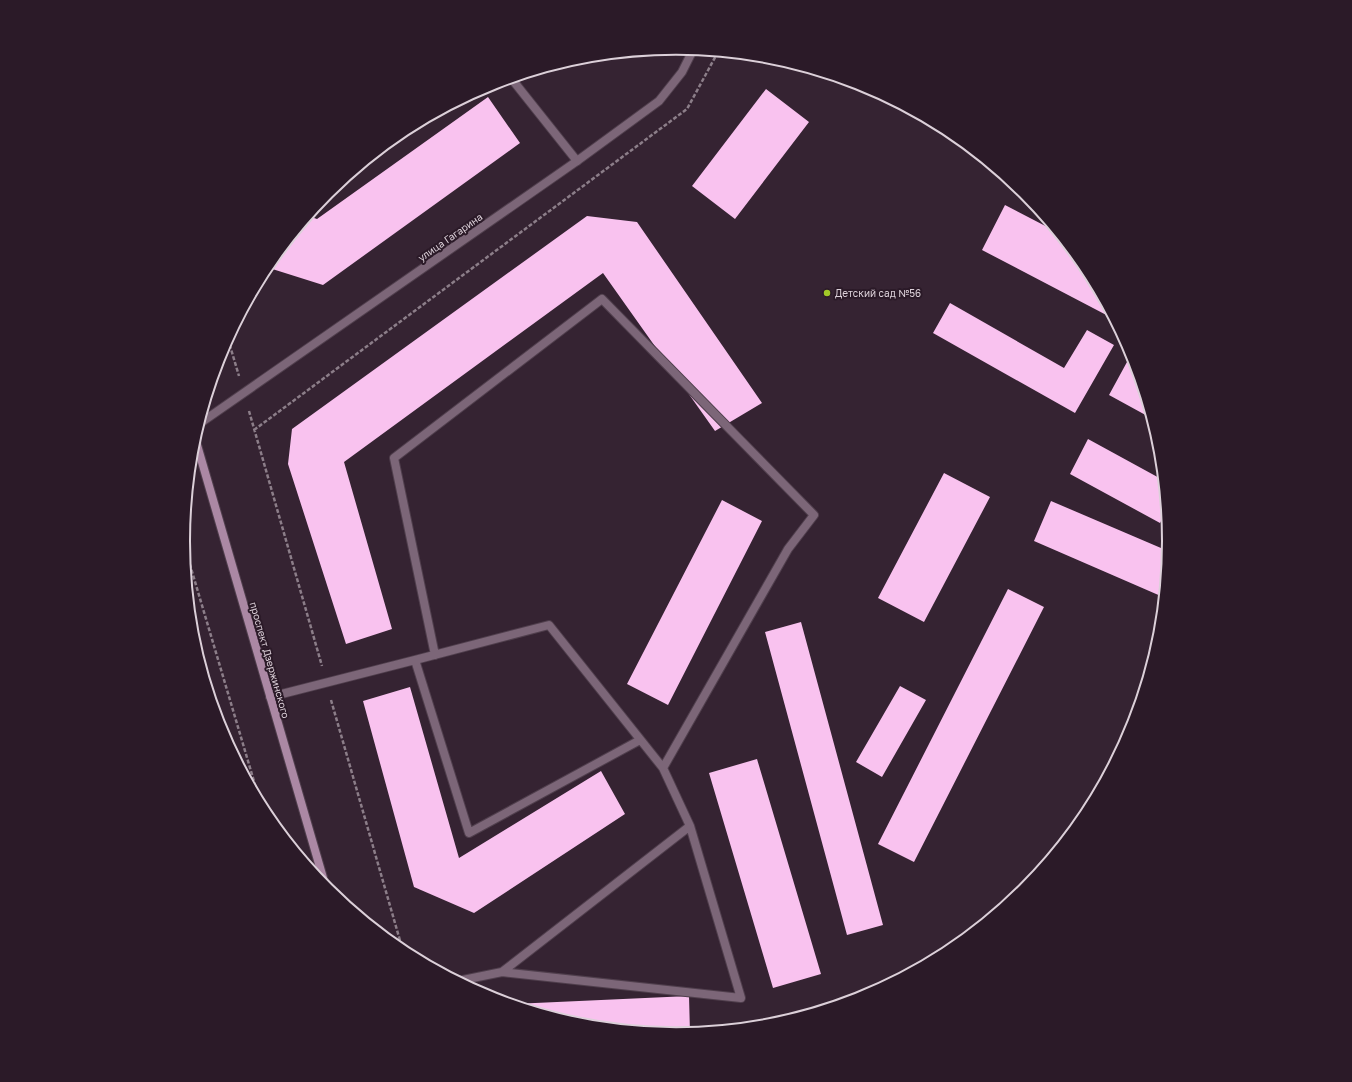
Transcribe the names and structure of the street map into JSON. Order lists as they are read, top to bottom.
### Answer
{
  "streets": {
    "main road": ["проспект Дзержинского"],
    "street": ["улица Гагарина"]
  },
  "places": ["Детский сад №56"]
}
